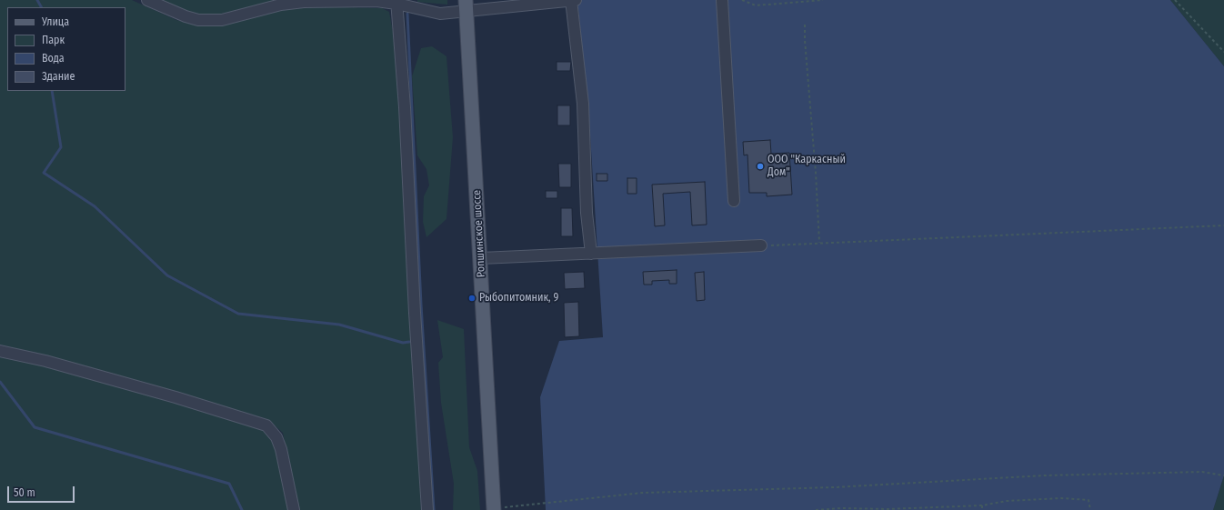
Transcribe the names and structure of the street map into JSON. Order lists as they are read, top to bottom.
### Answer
{
  "streets": {
    "main road": ["Ропшинское шоссе"]
  },
  "places": ["ООО \"Каркасный Дом\"", "Рыбопитомник, 9"],
  "legend": [
    "Улица",
    "Парк",
    "Вода",
    "Здание"
  ],
  "scale_bar": "50 m"
}
